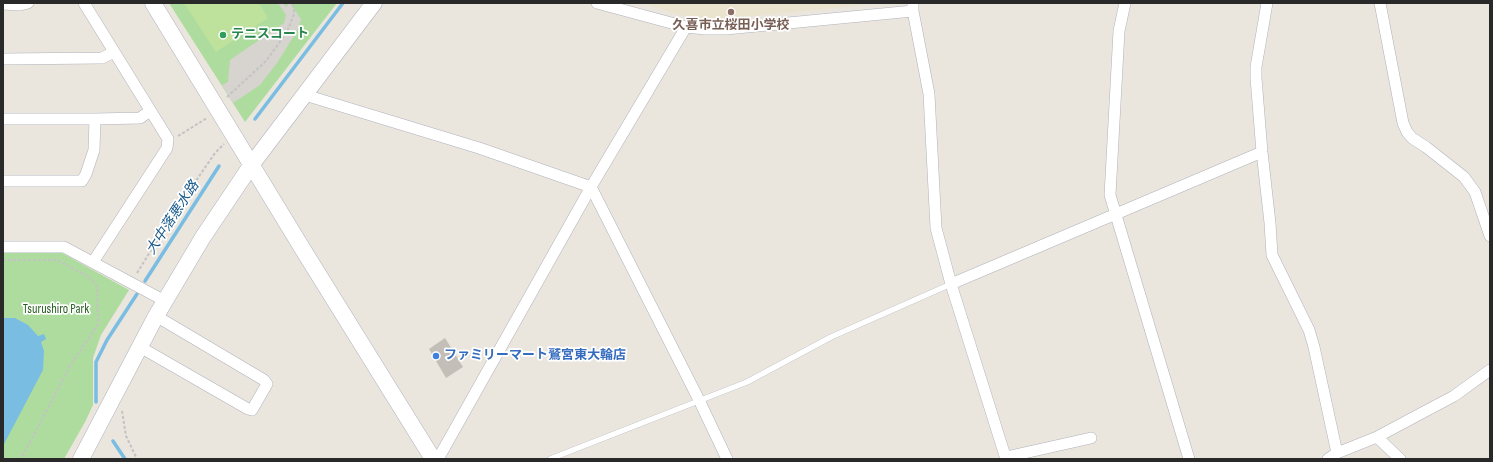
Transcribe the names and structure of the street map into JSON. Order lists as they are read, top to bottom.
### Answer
{
  "water": ["大中落悪水路"],
  "parks": ["Tsurushiro Park"],
  "places": ["久喜市立桜田小学校", "テニスコート", "ファミリーマート鷲宮東大輪店"]
}
